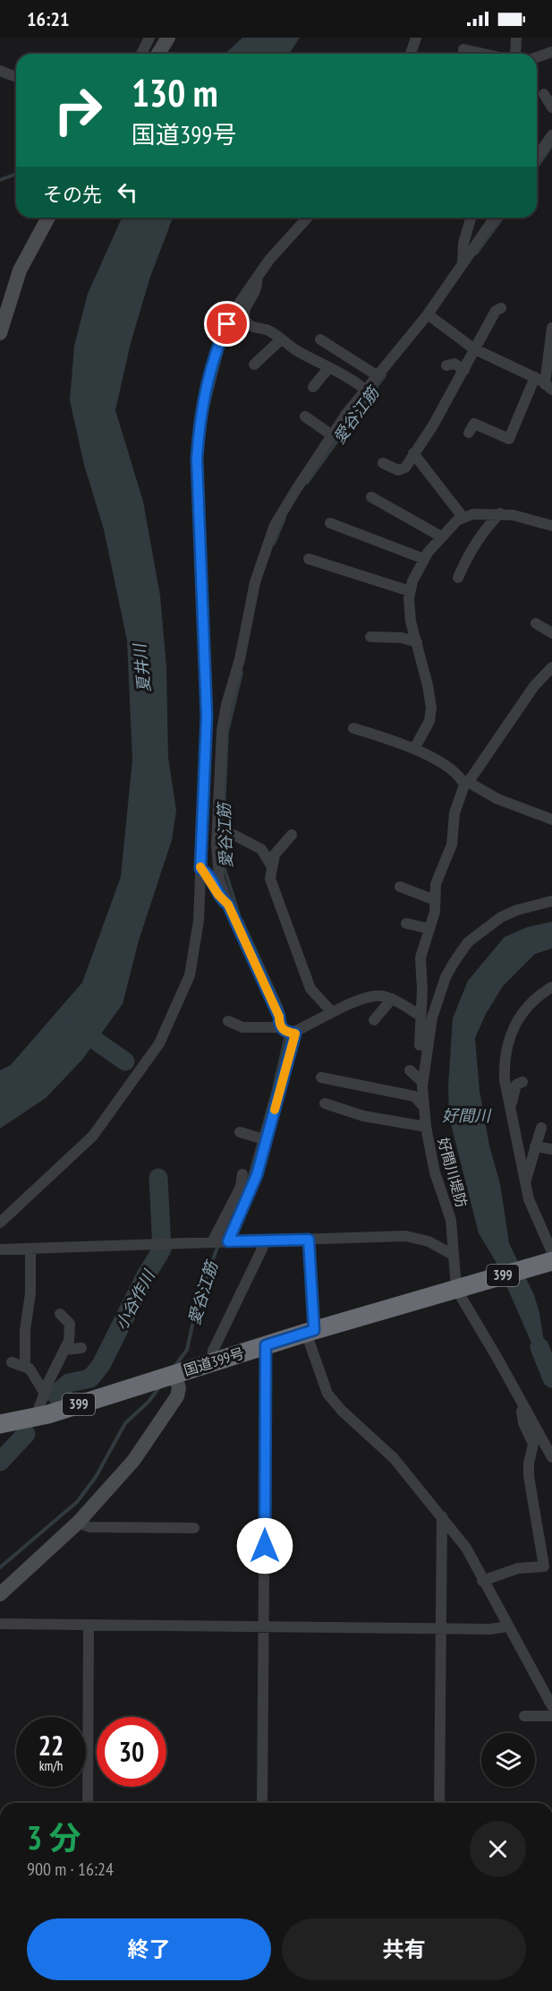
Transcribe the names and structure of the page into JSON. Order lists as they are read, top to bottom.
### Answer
{
  "streets": {
    "highway": ["399", "国道399号"],
    "street": ["好間川堤防"]
  },
  "crossings": [
    ["好間川堤防", "国道399号"]
  ],
  "water": [
    "愛谷江筋",
    "夏井川",
    "好間川",
    "小谷作川"
  ],
  "page": {
    "status": "16:21",
    "turn": ["130 m", "国道399号"],
    "then": "その先",
    "speed": "22 km/h",
    "limit": "30",
    "heading": ["3 分", "900 m · 16:24"],
    "buttons": ["終了", "共有"]
  }
}
